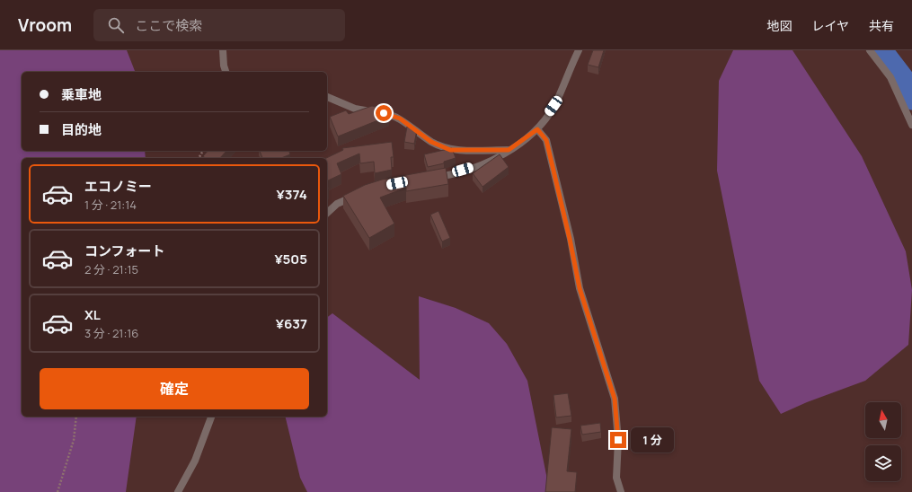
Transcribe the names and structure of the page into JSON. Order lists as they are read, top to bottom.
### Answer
{
  "north": "top",
  "page": {
    "header": "Vroom",
    "search": "ここで検索",
    "nav": ["地図", "レイヤ", "共有"],
    "banner": ["乗車地", "目的地"],
    "list": [
      {
        "name": "エコノミー",
        "note": "1 分 · 21:14",
        "value": "¥374"
      },
      {
        "name": "コンフォート",
        "note": "2 分 · 21:15",
        "value": "¥505"
      },
      {
        "name": "XL",
        "note": "3 分 · 21:16",
        "value": "¥637"
      }
    ],
    "buttons": "確定",
    "bubble": "1 分"
  }
}
